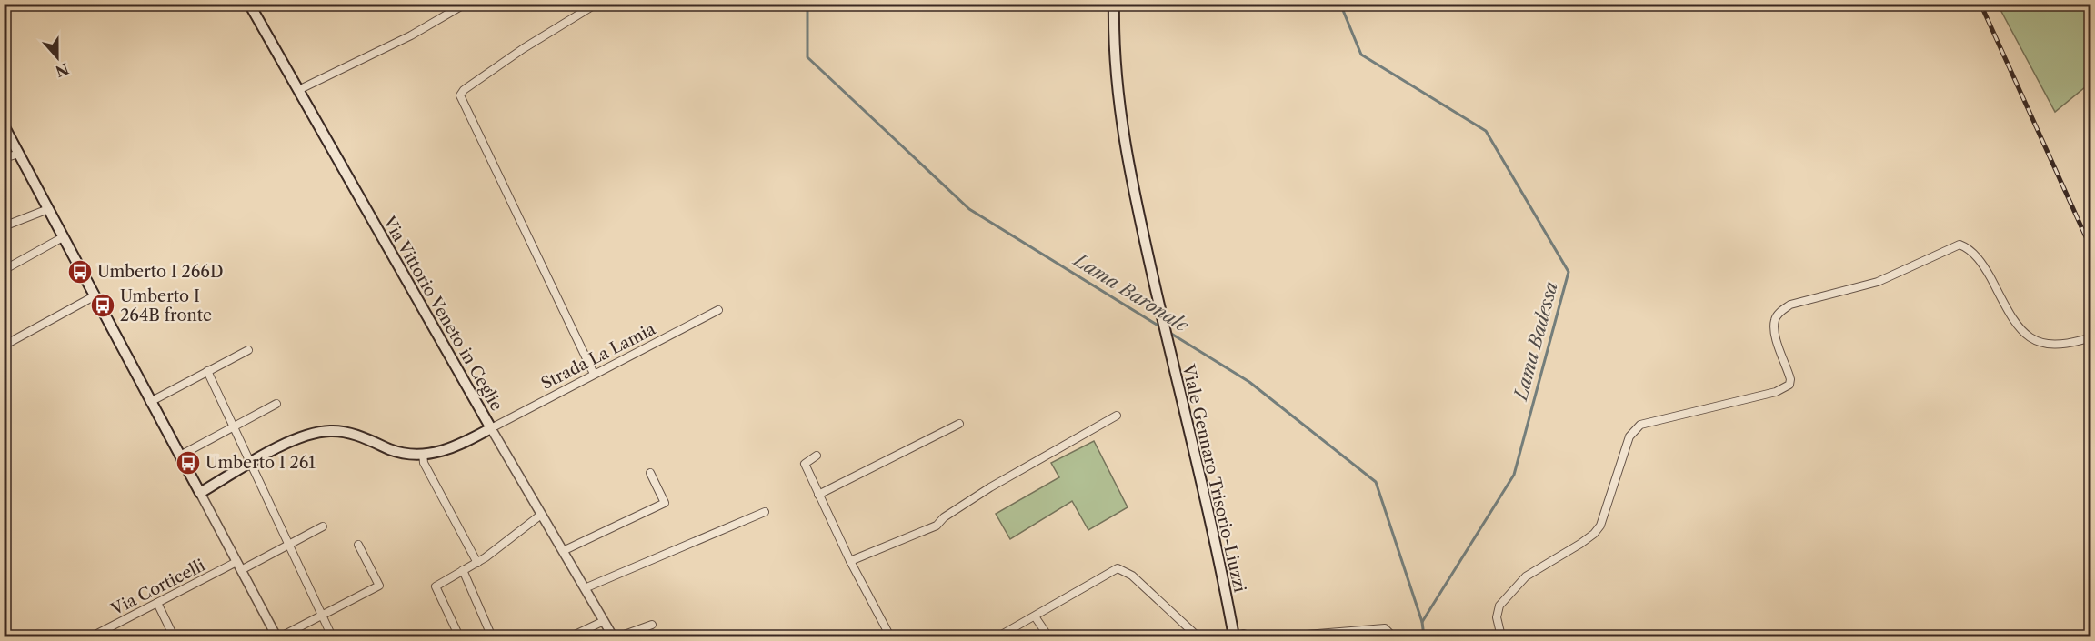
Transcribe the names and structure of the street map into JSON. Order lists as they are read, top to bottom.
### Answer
{
  "streets": {
    "main road": ["Via Vittorio Veneto in Ceglie", "Viale Gennaro Trisorio-Liuzzi"],
    "street": ["Strada La Lamia", "Via Corticelli"]
  },
  "crossings": [
    ["Via Vittorio Veneto in Ceglie", "Strada La Lamia"]
  ],
  "water": ["Lama Baronale", "Lama Badessa"],
  "places": {
    "bus stop": ["Umberto I 266D", "Umberto I 264B fronte", "Umberto I 261"]
  },
  "north": "bottom"
}
